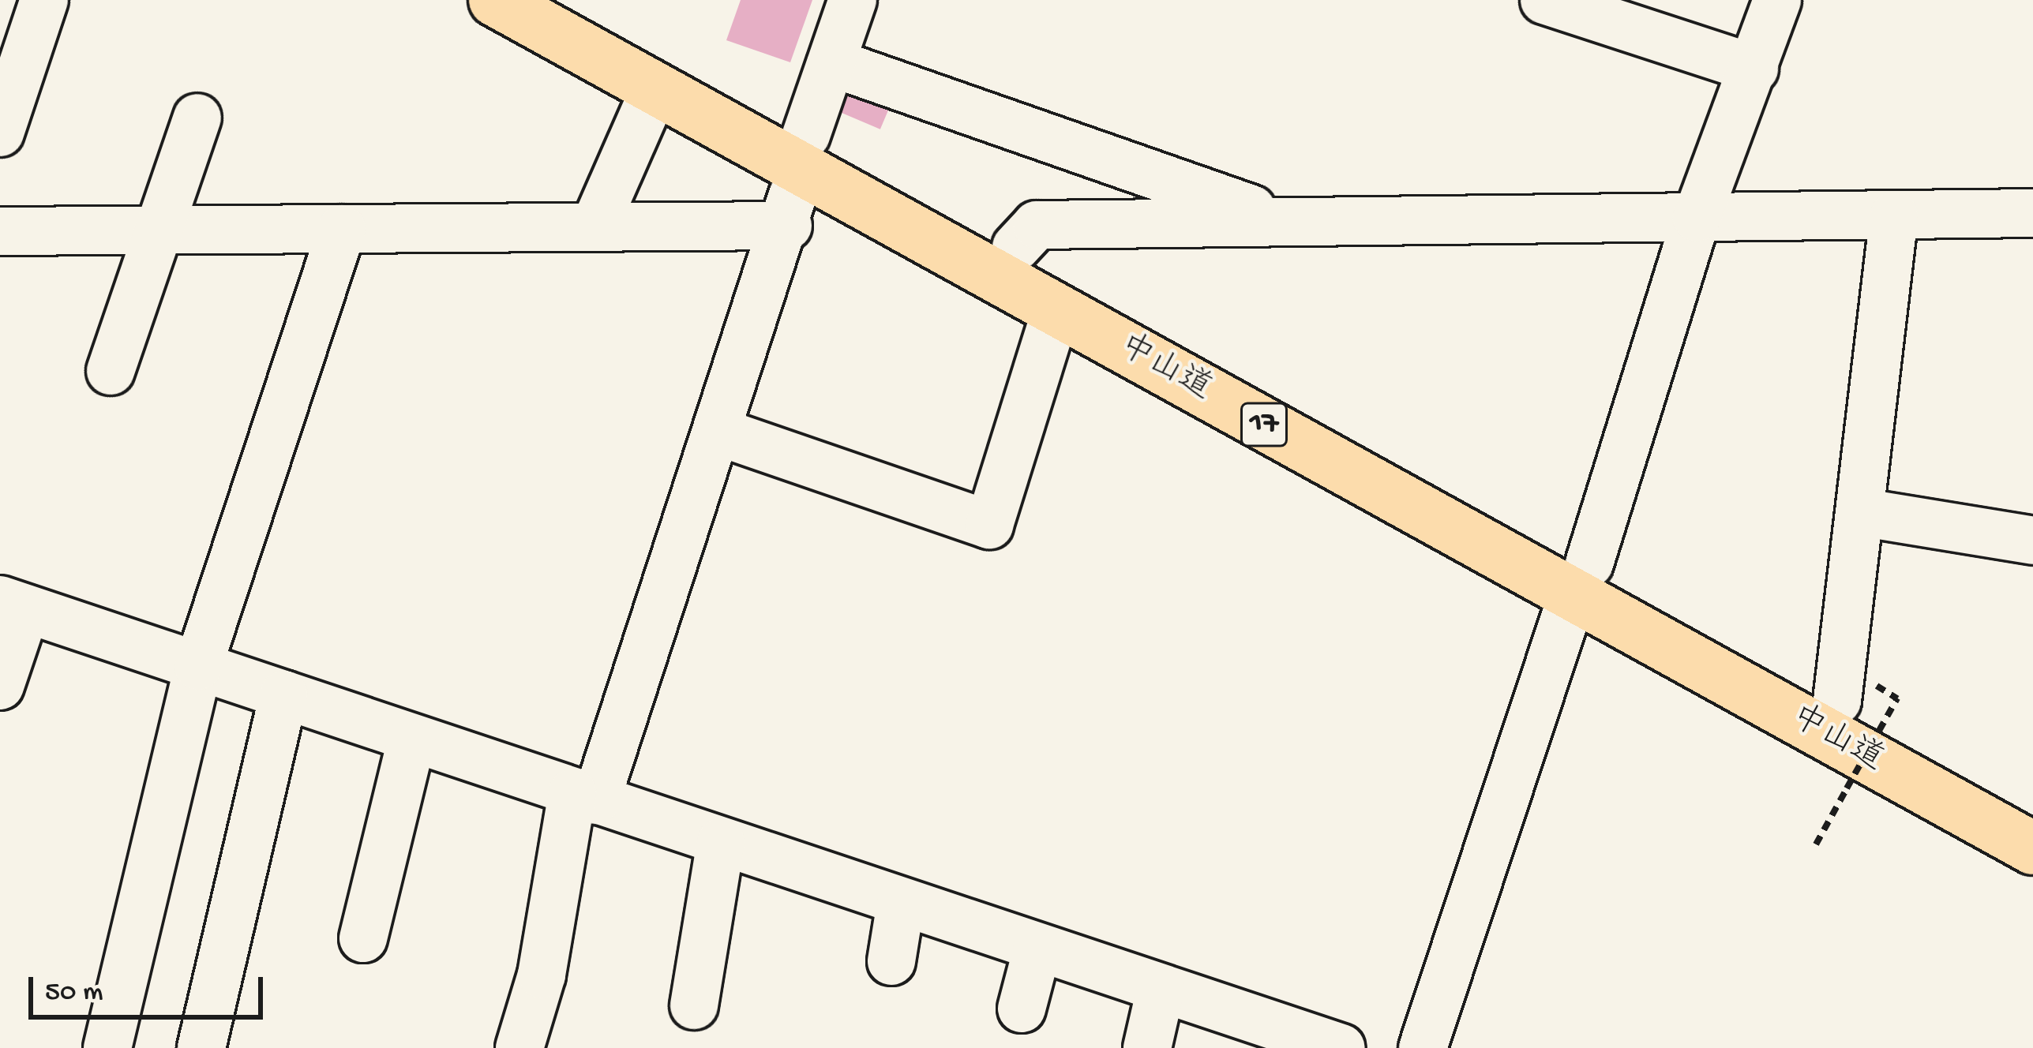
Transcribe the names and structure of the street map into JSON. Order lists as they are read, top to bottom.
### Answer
{
  "streets": {
    "highway": ["中山道", "17"]
  },
  "scale_bar": "50 m"
}
